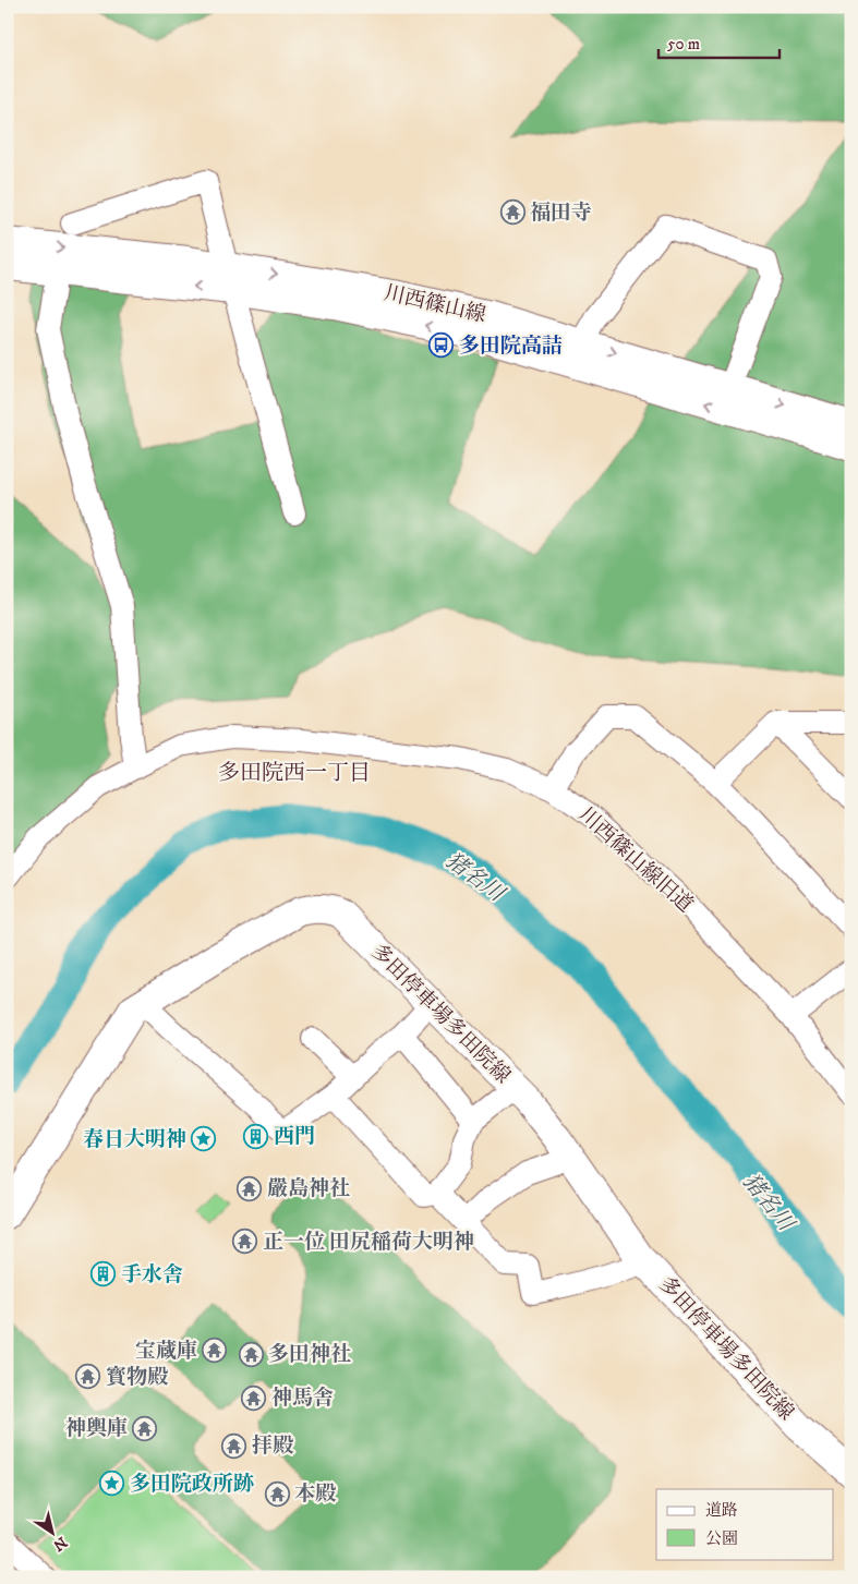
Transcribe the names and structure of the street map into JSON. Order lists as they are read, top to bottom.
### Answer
{
  "streets": {
    "main road": ["川西篠山線", "多田停車場多田院線"],
    "street": ["川西篠山線旧道"]
  },
  "districts": ["多田院西一丁目"],
  "water": ["猪名川"],
  "places": {
    "temple": [
      "福田寺",
      "嚴島神社",
      "正一位 田尻稲荷大明神",
      "宝蔵庫",
      "多田神社",
      "寳物殿",
      "神馬舎",
      "神輿庫",
      "拝殿",
      "本殿"
    ],
    "bus stop": ["多田院高詰"],
    "building": ["西門", "手水舎"],
    "place": ["春日大明神", "多田院政所跡"]
  },
  "legend": ["道路", "公園"],
  "scale_bar": "50 m",
  "north": "bottom right"
}
